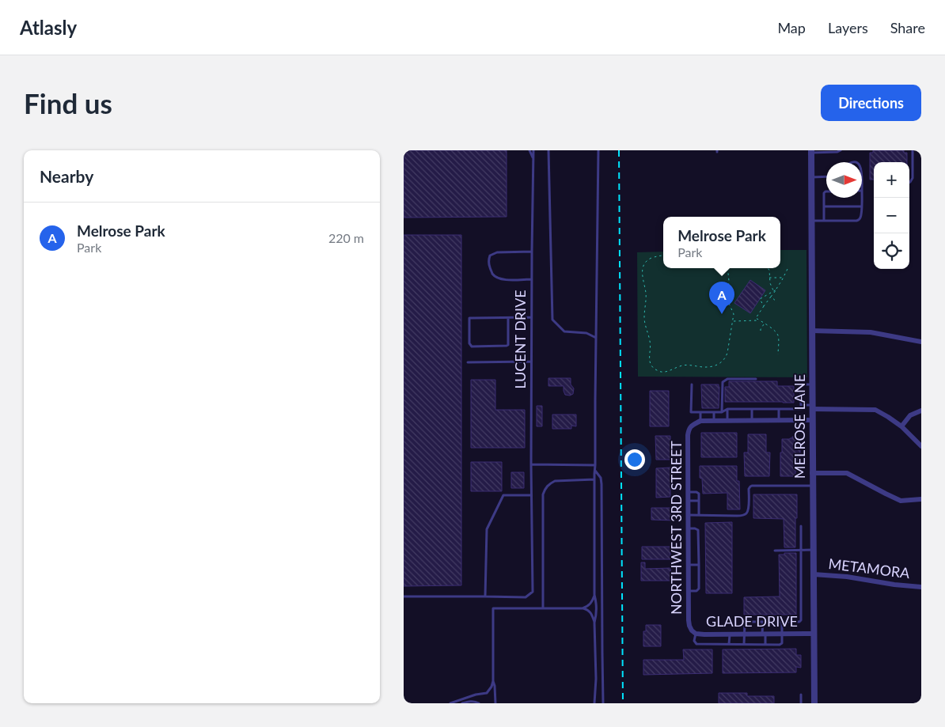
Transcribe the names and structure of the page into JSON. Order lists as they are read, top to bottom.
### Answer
{
  "streets": {
    "street": [
      "MELROSE LANE",
      "NORTHWEST 3RD STREET",
      "METAMORA",
      "GLADE DRIVE"
    ],
    "lane": ["LUCENT DRIVE"]
  },
  "crossings": [
    ["MELROSE LANE", "METAMORA"],
    ["MELROSE LANE", "GLADE DRIVE"],
    ["NORTHWEST 3RD STREET", "GLADE DRIVE"]
  ],
  "north": "right",
  "page": {
    "header": "Atlasly",
    "nav": ["Map", "Layers", "Share"],
    "buttons": "Directions",
    "title": "Find us",
    "heading": "Nearby",
    "map_buttons": ["+", "−"],
    "list": [
      {
        "mark": "A",
        "name": "Melrose Park",
        "note": "Park",
        "value": "220 m"
      }
    ],
    "popup": ["Melrose Park", "Park"],
    "pins": "A"
  }
}
